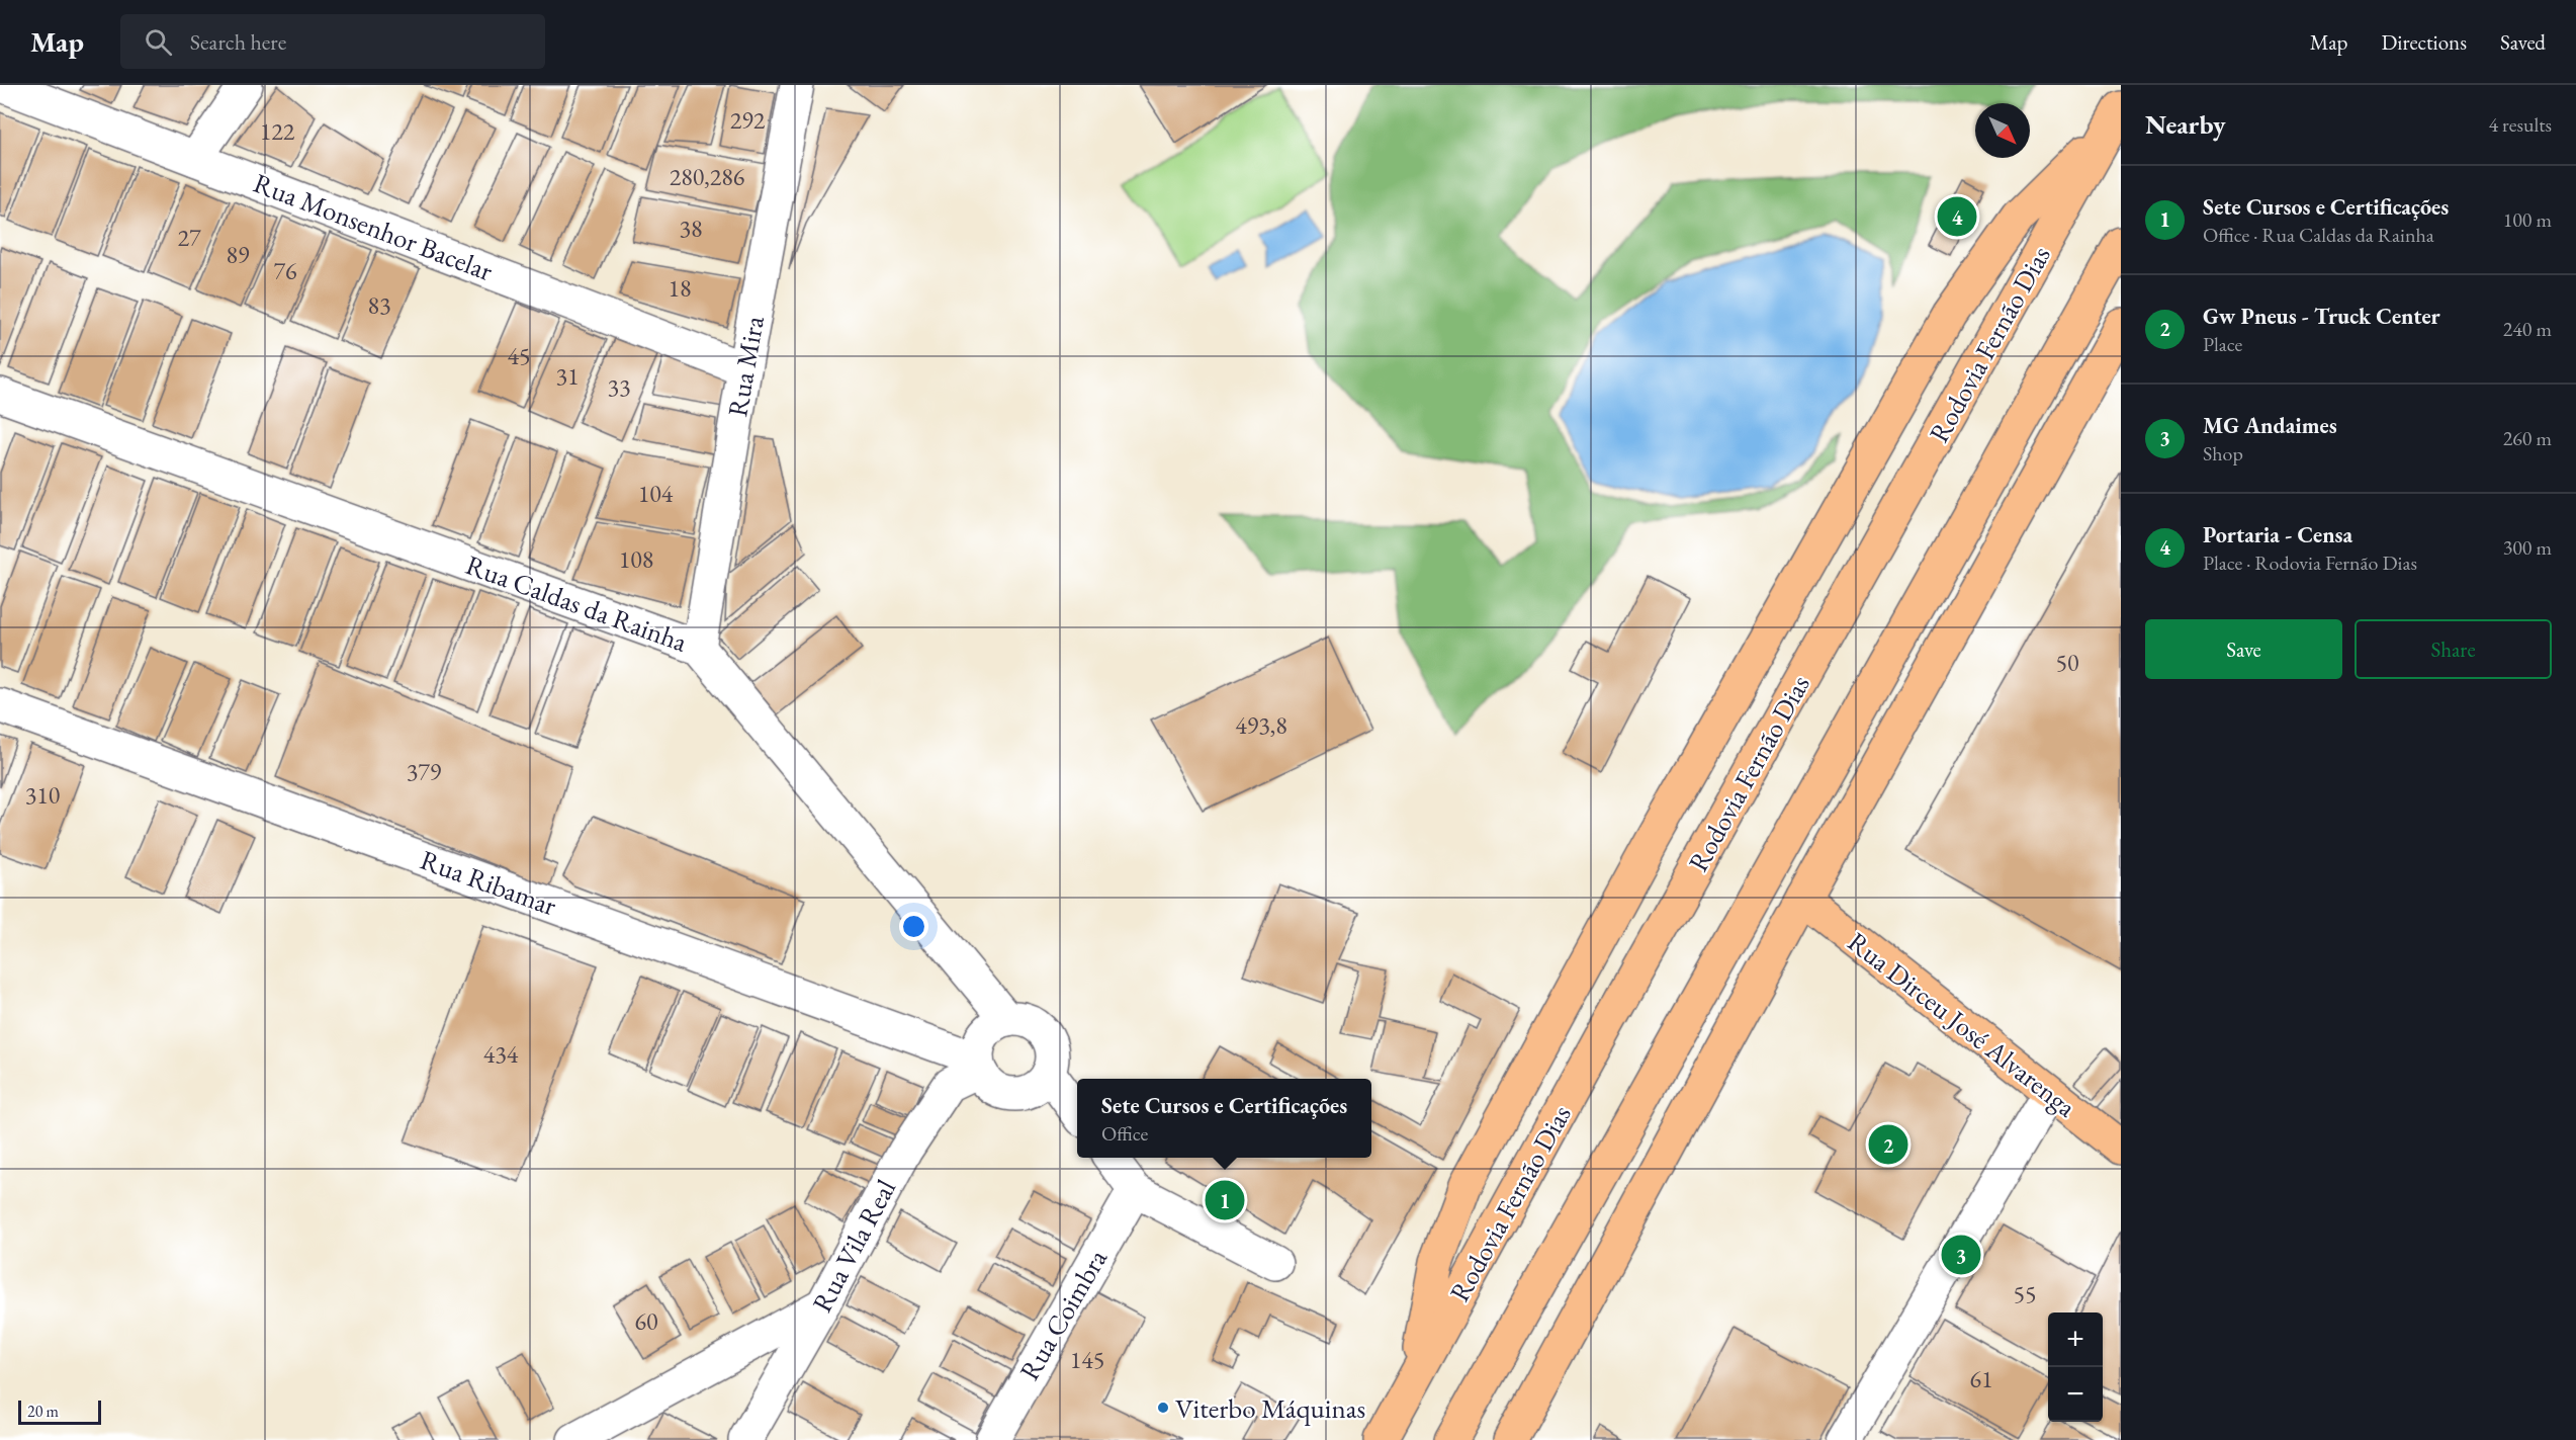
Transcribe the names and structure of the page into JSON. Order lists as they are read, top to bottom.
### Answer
{
  "streets": {
    "main road": ["Rodovia Fernão Dias", "Rua Dirceu José Alvarenga"],
    "street": [
      "Rua Monsenhor Bacelar",
      "Rua Mira",
      "Rua Caldas da Rainha",
      "Rua Ribamar",
      "Rua Vila Real",
      "Rua Coimbra"
    ]
  },
  "crossings": [
    ["Rua Monsenhor Bacelar", "Rua Mira"],
    ["Rua Mira", "Rua Caldas da Rainha"],
    ["Rua Caldas da Rainha", "Rua Ribamar"],
    ["Rua Caldas da Rainha", "Rua Vila Real"],
    ["Rua Ribamar", "Rua Vila Real"]
  ],
  "places": ["Viterbo Máquinas"],
  "house_numbers": [
    "292",
    "122",
    "280,286",
    "38",
    "27",
    "89",
    "76",
    "18",
    "83",
    "45",
    "31",
    "33",
    "104",
    "108",
    "50",
    "493,8",
    "379",
    "310",
    "434",
    "55",
    "60",
    "145",
    "61"
  ],
  "scale_bar": "20 m",
  "north": "bottom right",
  "page": {
    "header": "Map",
    "search": "Search here",
    "nav": ["Map", "Directions", "Saved"],
    "heading": ["Nearby", "4 results"],
    "list": [
      {
        "mark": "1",
        "name": "Sete Cursos e Certificações",
        "note": "Office · Rua Caldas da Rainha",
        "value": "100 m"
      },
      {
        "mark": "2",
        "name": "Gw Pneus - Truck Center",
        "note": "Place",
        "value": "240 m"
      },
      {
        "mark": "3",
        "name": "MG Andaimes",
        "note": "Shop",
        "value": "260 m"
      },
      {
        "mark": "4",
        "name": "Portaria - Censa",
        "note": "Place · Rodovia Fernão Dias",
        "value": "300 m"
      }
    ],
    "pins": [
      "4",
      "2",
      "1",
      "3"
    ],
    "buttons": ["Save", "Share"],
    "popup": ["Sete Cursos e Certificações", "Office"],
    "map_buttons": ["+", "−"],
    "scale": "20 m"
  }
}
